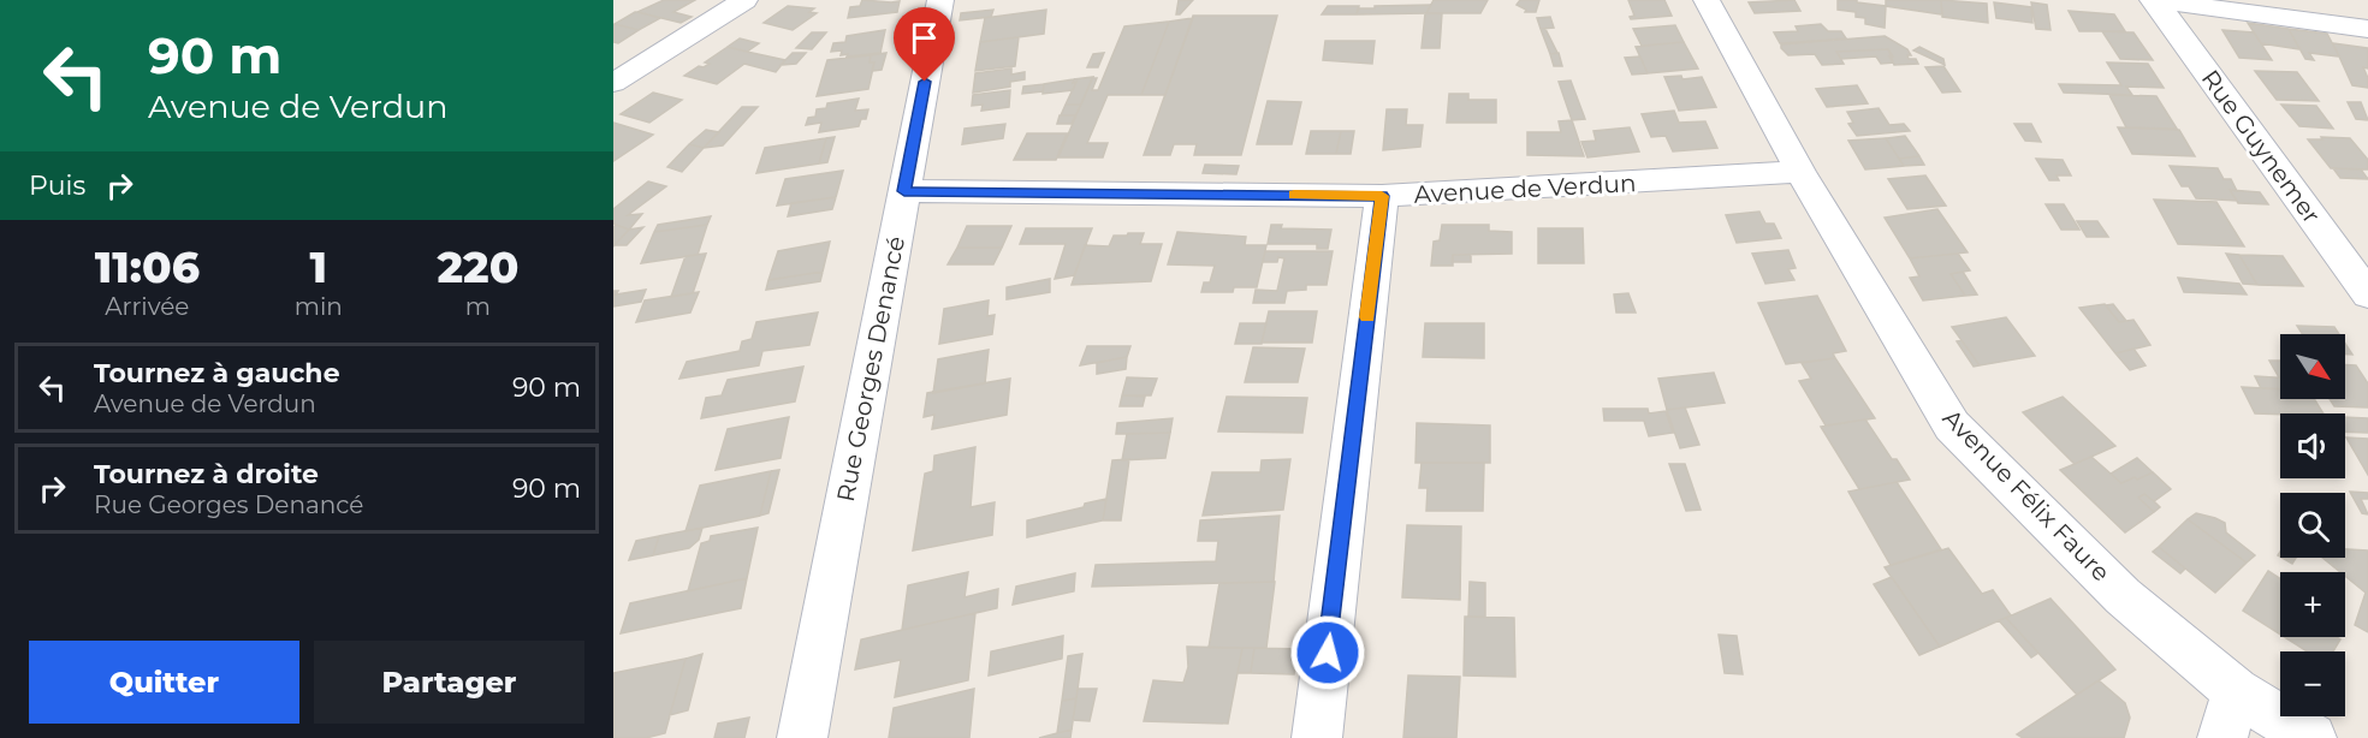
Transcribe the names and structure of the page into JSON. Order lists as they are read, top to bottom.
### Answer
{
  "streets": {
    "street": [
      "Rue Guynemer",
      "Avenue de Verdun",
      "Rue Georges Denancé",
      "Avenue Félix Faure"
    ]
  },
  "crossings": [
    ["Avenue de Verdun", "Rue Georges Denancé"],
    ["Avenue de Verdun", "Avenue Félix Faure"]
  ],
  "north": "bottom right",
  "page": {
    "turn": ["90 m", "Avenue de Verdun"],
    "then": "Puis",
    "eta": [
      "11:06",
      "Arrivée",
      "1",
      "min",
      "220",
      "m"
    ],
    "map_buttons": ["+", "−"],
    "list": [
      {
        "name": "Tournez à gauche",
        "note": "Avenue de Verdun",
        "value": "90 m"
      },
      {
        "name": "Tournez à droite",
        "note": "Rue Georges Denancé",
        "value": "90 m"
      }
    ],
    "buttons": ["Quitter", "Partager"]
  }
}
